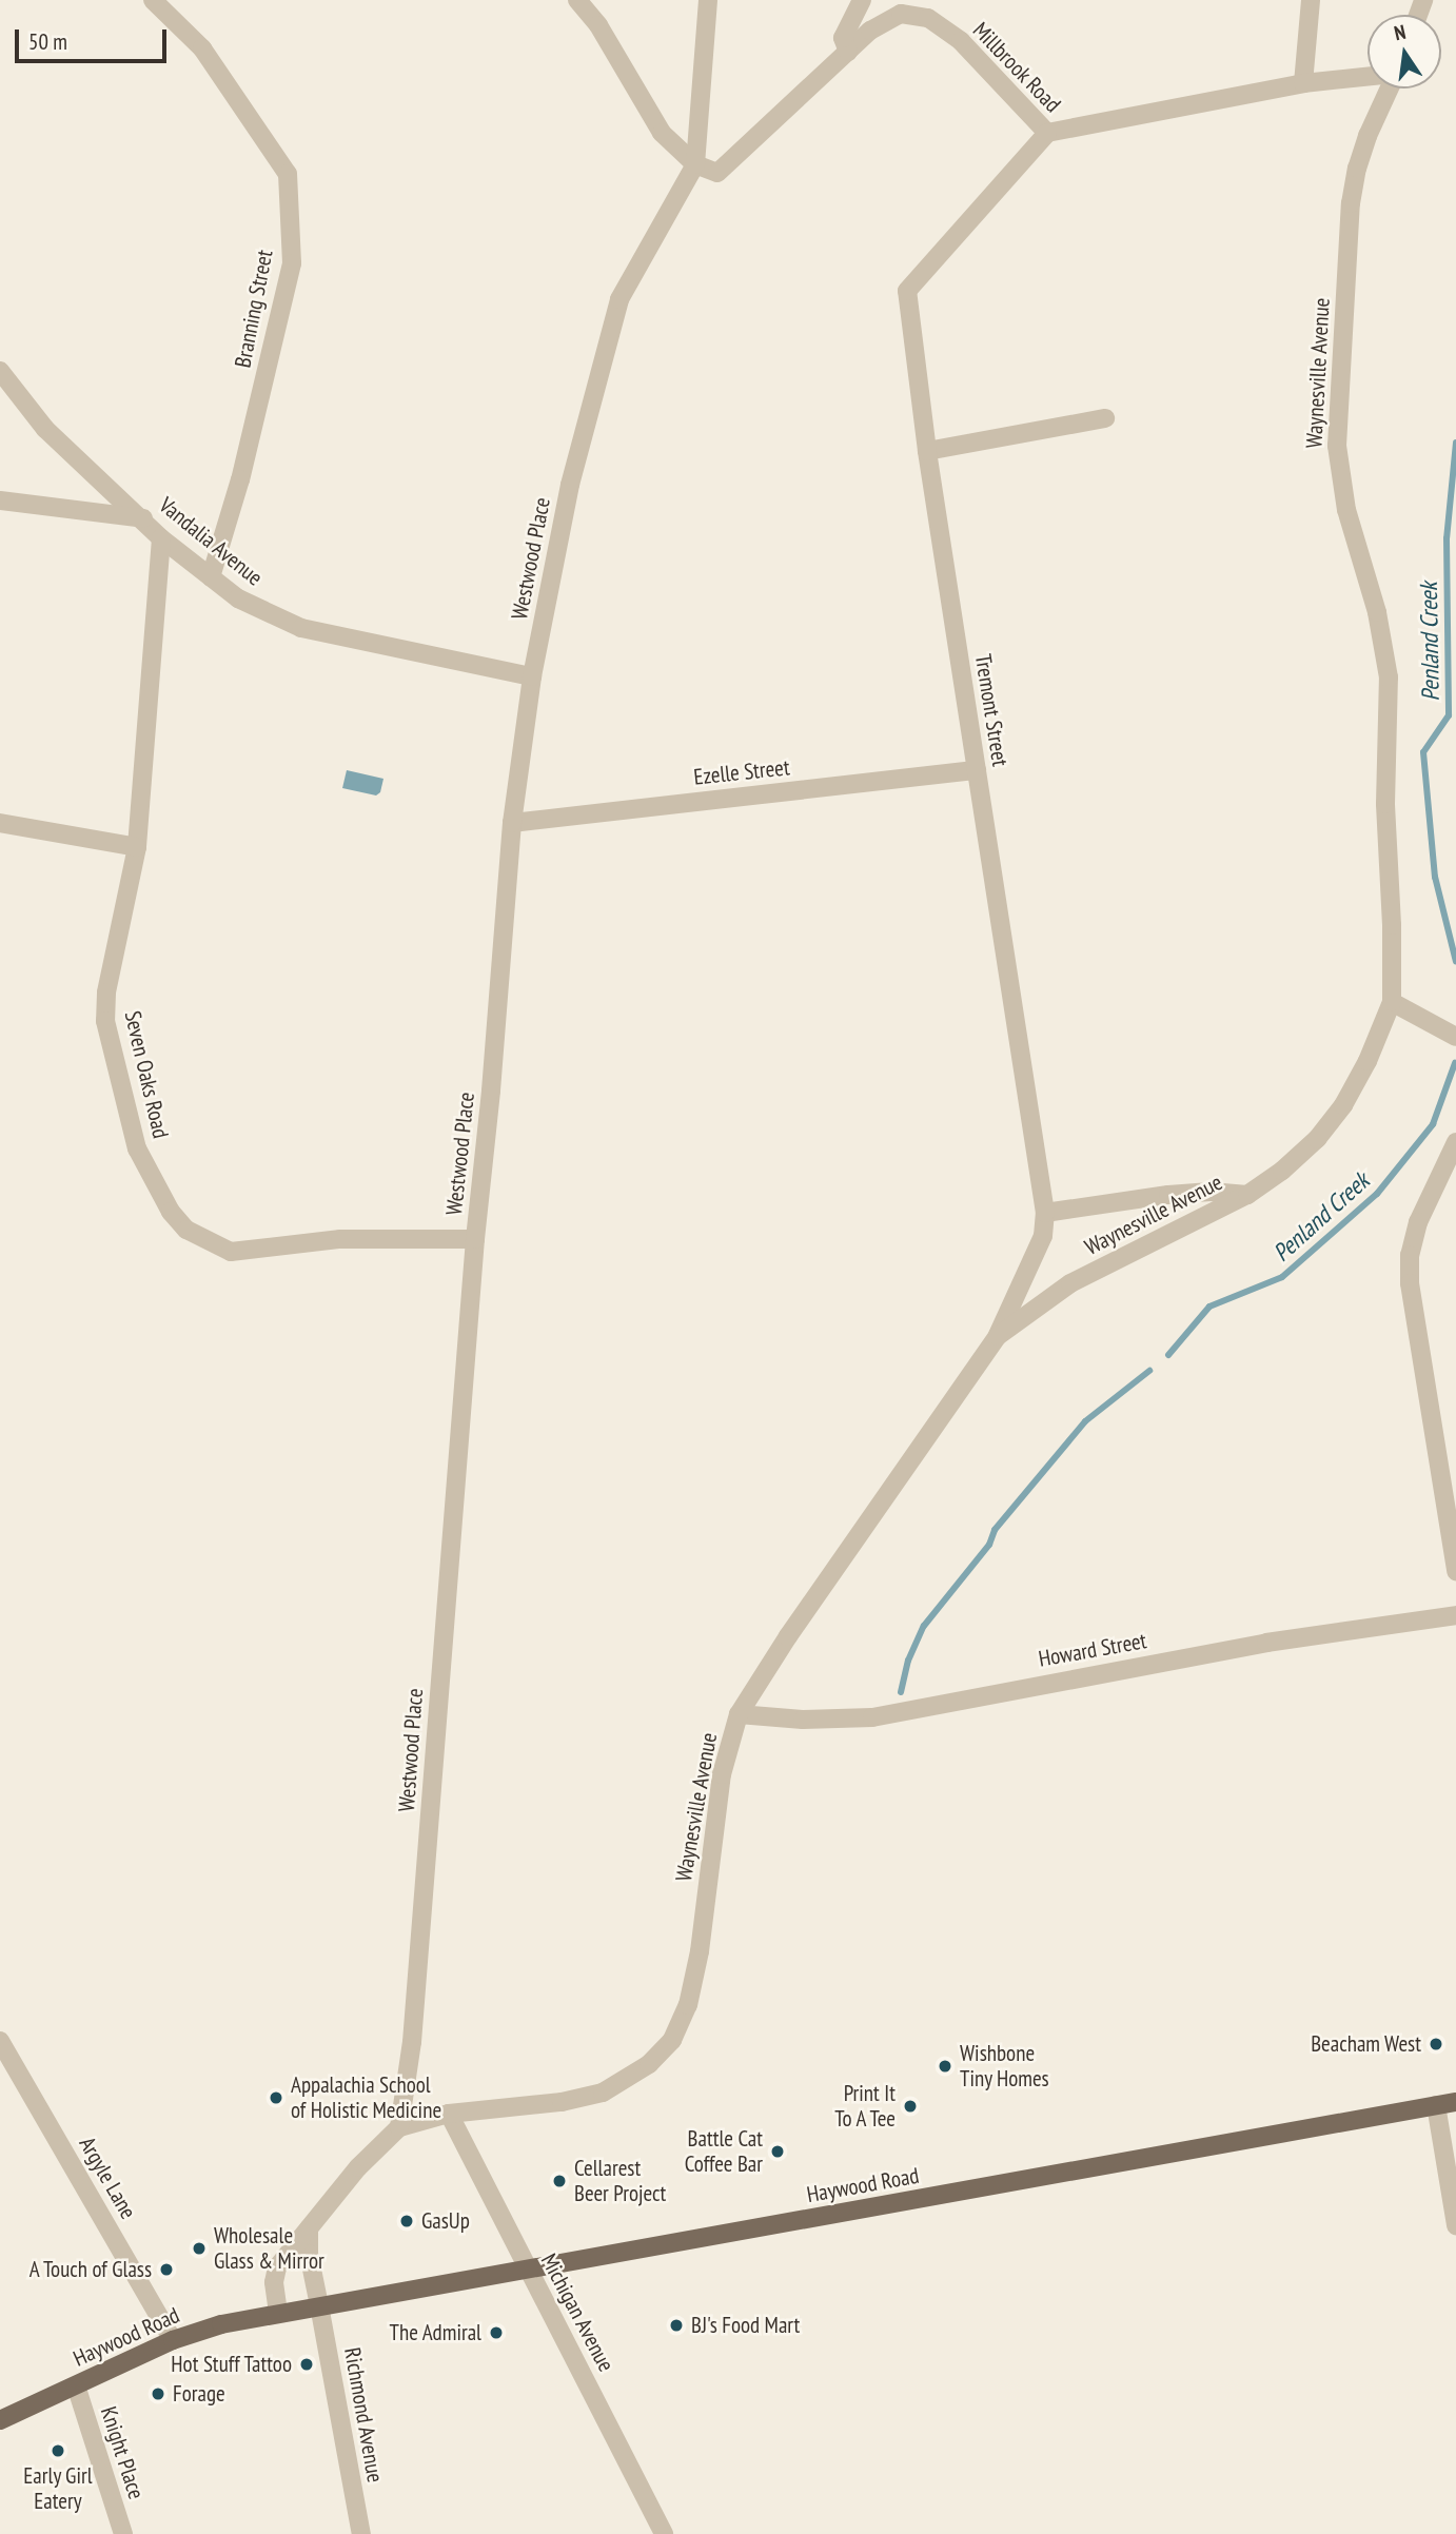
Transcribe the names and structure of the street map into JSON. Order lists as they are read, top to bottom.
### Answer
{
  "streets": {
    "main road": ["Haywood Road"],
    "street": [
      "Millbrook Road",
      "Branning Street",
      "Waynesville Avenue",
      "Vandalia Avenue",
      "Westwood Place",
      "Tremont Street",
      "Ezelle Street",
      "Seven Oaks Road",
      "Howard Street",
      "Argyle Lane",
      "Michigan Avenue",
      "Richmond Avenue",
      "Knight Place"
    ]
  },
  "crossings": [
    ["Millbrook Road", "Westwood Place"],
    ["Millbrook Road", "Tremont Street"],
    ["Branning Street", "Vandalia Avenue"],
    ["Waynesville Avenue", "Westwood Place"],
    ["Waynesville Avenue", "Tremont Street"],
    ["Waynesville Avenue", "Howard Street"],
    ["Waynesville Avenue", "Michigan Avenue"],
    ["Vandalia Avenue", "Westwood Place"],
    ["Vandalia Avenue", "Seven Oaks Road"],
    ["Westwood Place", "Ezelle Street"],
    ["Westwood Place", "Seven Oaks Road"],
    ["Tremont Street", "Ezelle Street"],
    ["Argyle Lane", "Haywood Road"],
    ["Haywood Road", "Michigan Avenue"],
    ["Haywood Road", "Richmond Avenue"],
    ["Haywood Road", "Knight Place"]
  ],
  "water": ["Penland Creek"],
  "places": [
    "Beacham West",
    "Wishbone Tiny Homes",
    "Appalachia School of Holistic Medicine",
    "Print It To A Tee",
    "Battle Cat Coffee Bar",
    "Cellarest Beer Project",
    "GasUp",
    "Wholesale Glass & Mirror",
    "A Touch of Glass",
    "BJ's Food Mart",
    "The Admiral",
    "Hot Stuff Tattoo",
    "Forage",
    "Early Girl Eatery"
  ],
  "scale_bar": "50 m",
  "north": "top"
}
